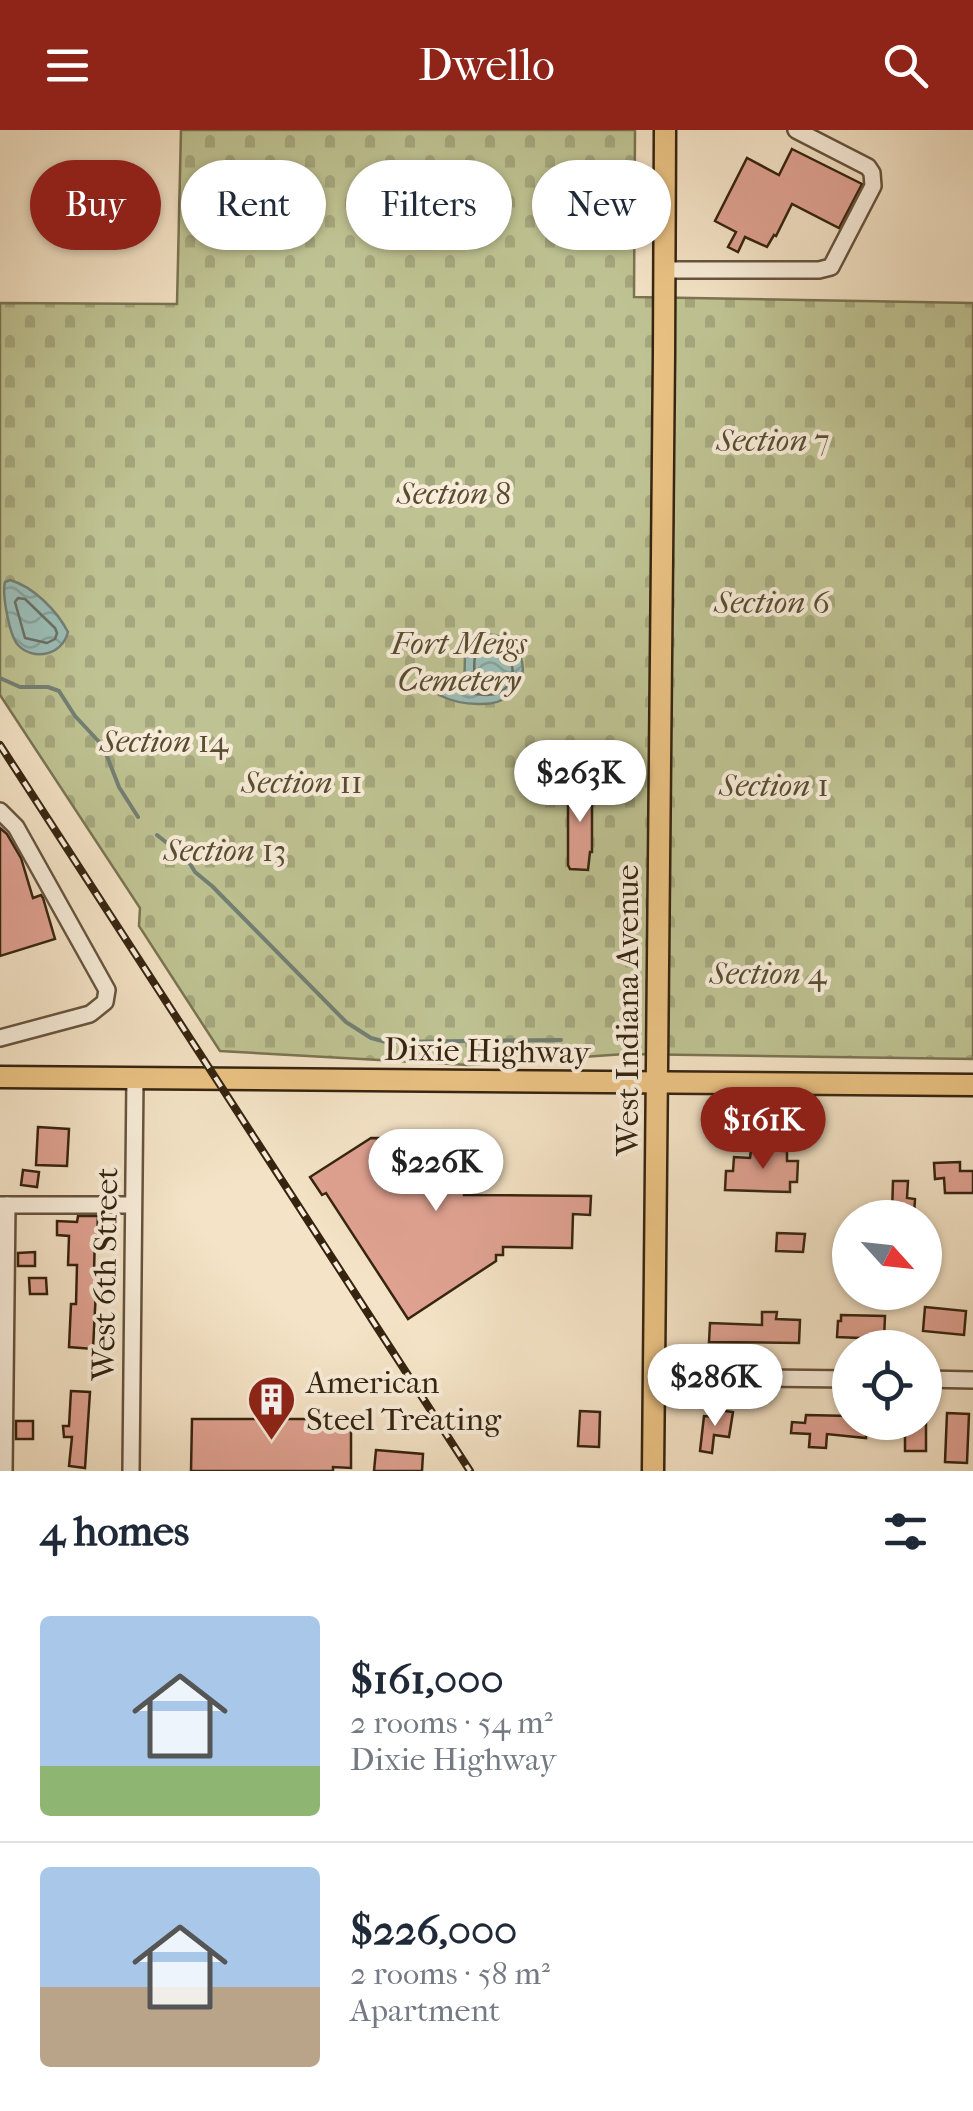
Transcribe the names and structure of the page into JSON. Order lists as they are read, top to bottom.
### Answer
{
  "streets": {
    "main road": ["West Indiana Avenue", "Dixie Highway"],
    "street": ["West 6th Street"]
  },
  "crossings": [
    ["West Indiana Avenue", "Dixie Highway"],
    ["Dixie Highway", "West 6th Street"]
  ],
  "parks": [
    "Section 7",
    "Section 8",
    "Section 6",
    "Fort Meigs Cemetery",
    "Section 14",
    "Section 11",
    "Section 1",
    "Section 13",
    "Section 4"
  ],
  "places": {
    "building": ["American Steel Treating"]
  },
  "north": "bottom right",
  "page": {
    "header": "Dwello",
    "chip": [
      "Buy",
      "Rent",
      "Filters",
      "New"
    ],
    "price": [
      "$263K",
      "$161K",
      "$226K",
      "$286K"
    ],
    "heading": "4 homes",
    "list": [
      {
        "name": "$161,000",
        "note": "2 rooms · 54 m² · Dixie Highway"
      },
      {
        "name": "$226,000",
        "note": "2 rooms · 58 m² · Apartment"
      }
    ]
  }
}
